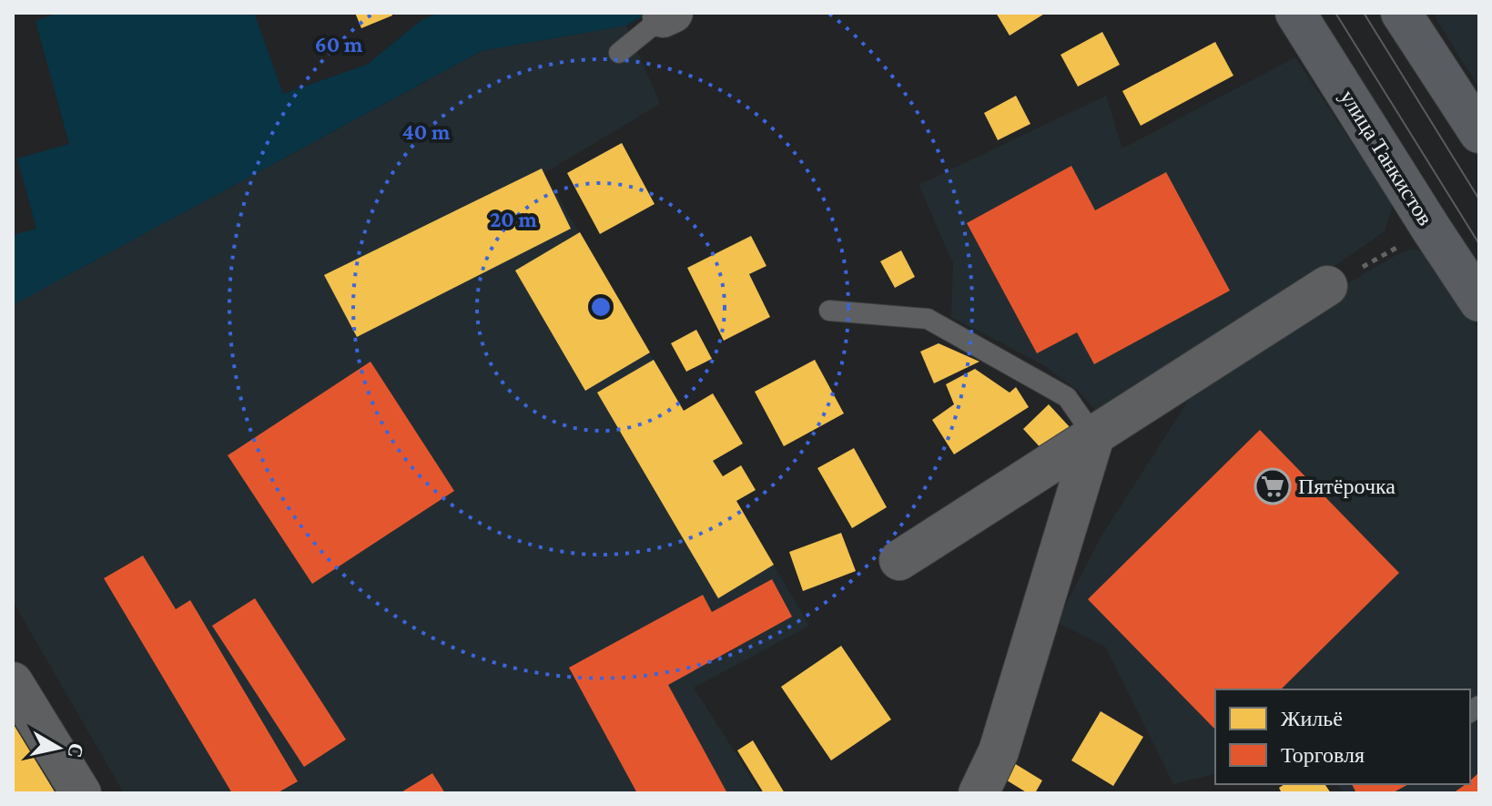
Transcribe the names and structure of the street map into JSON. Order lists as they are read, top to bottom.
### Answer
{
  "streets": {
    "main road": ["улица Танкистов"]
  },
  "places": {
    "supermarket": ["Пятёрочка"]
  },
  "legend": ["Жильё", "Торговля"],
  "north": "right",
  "rings": ["60 m", "40 m", "20 m"]
}
